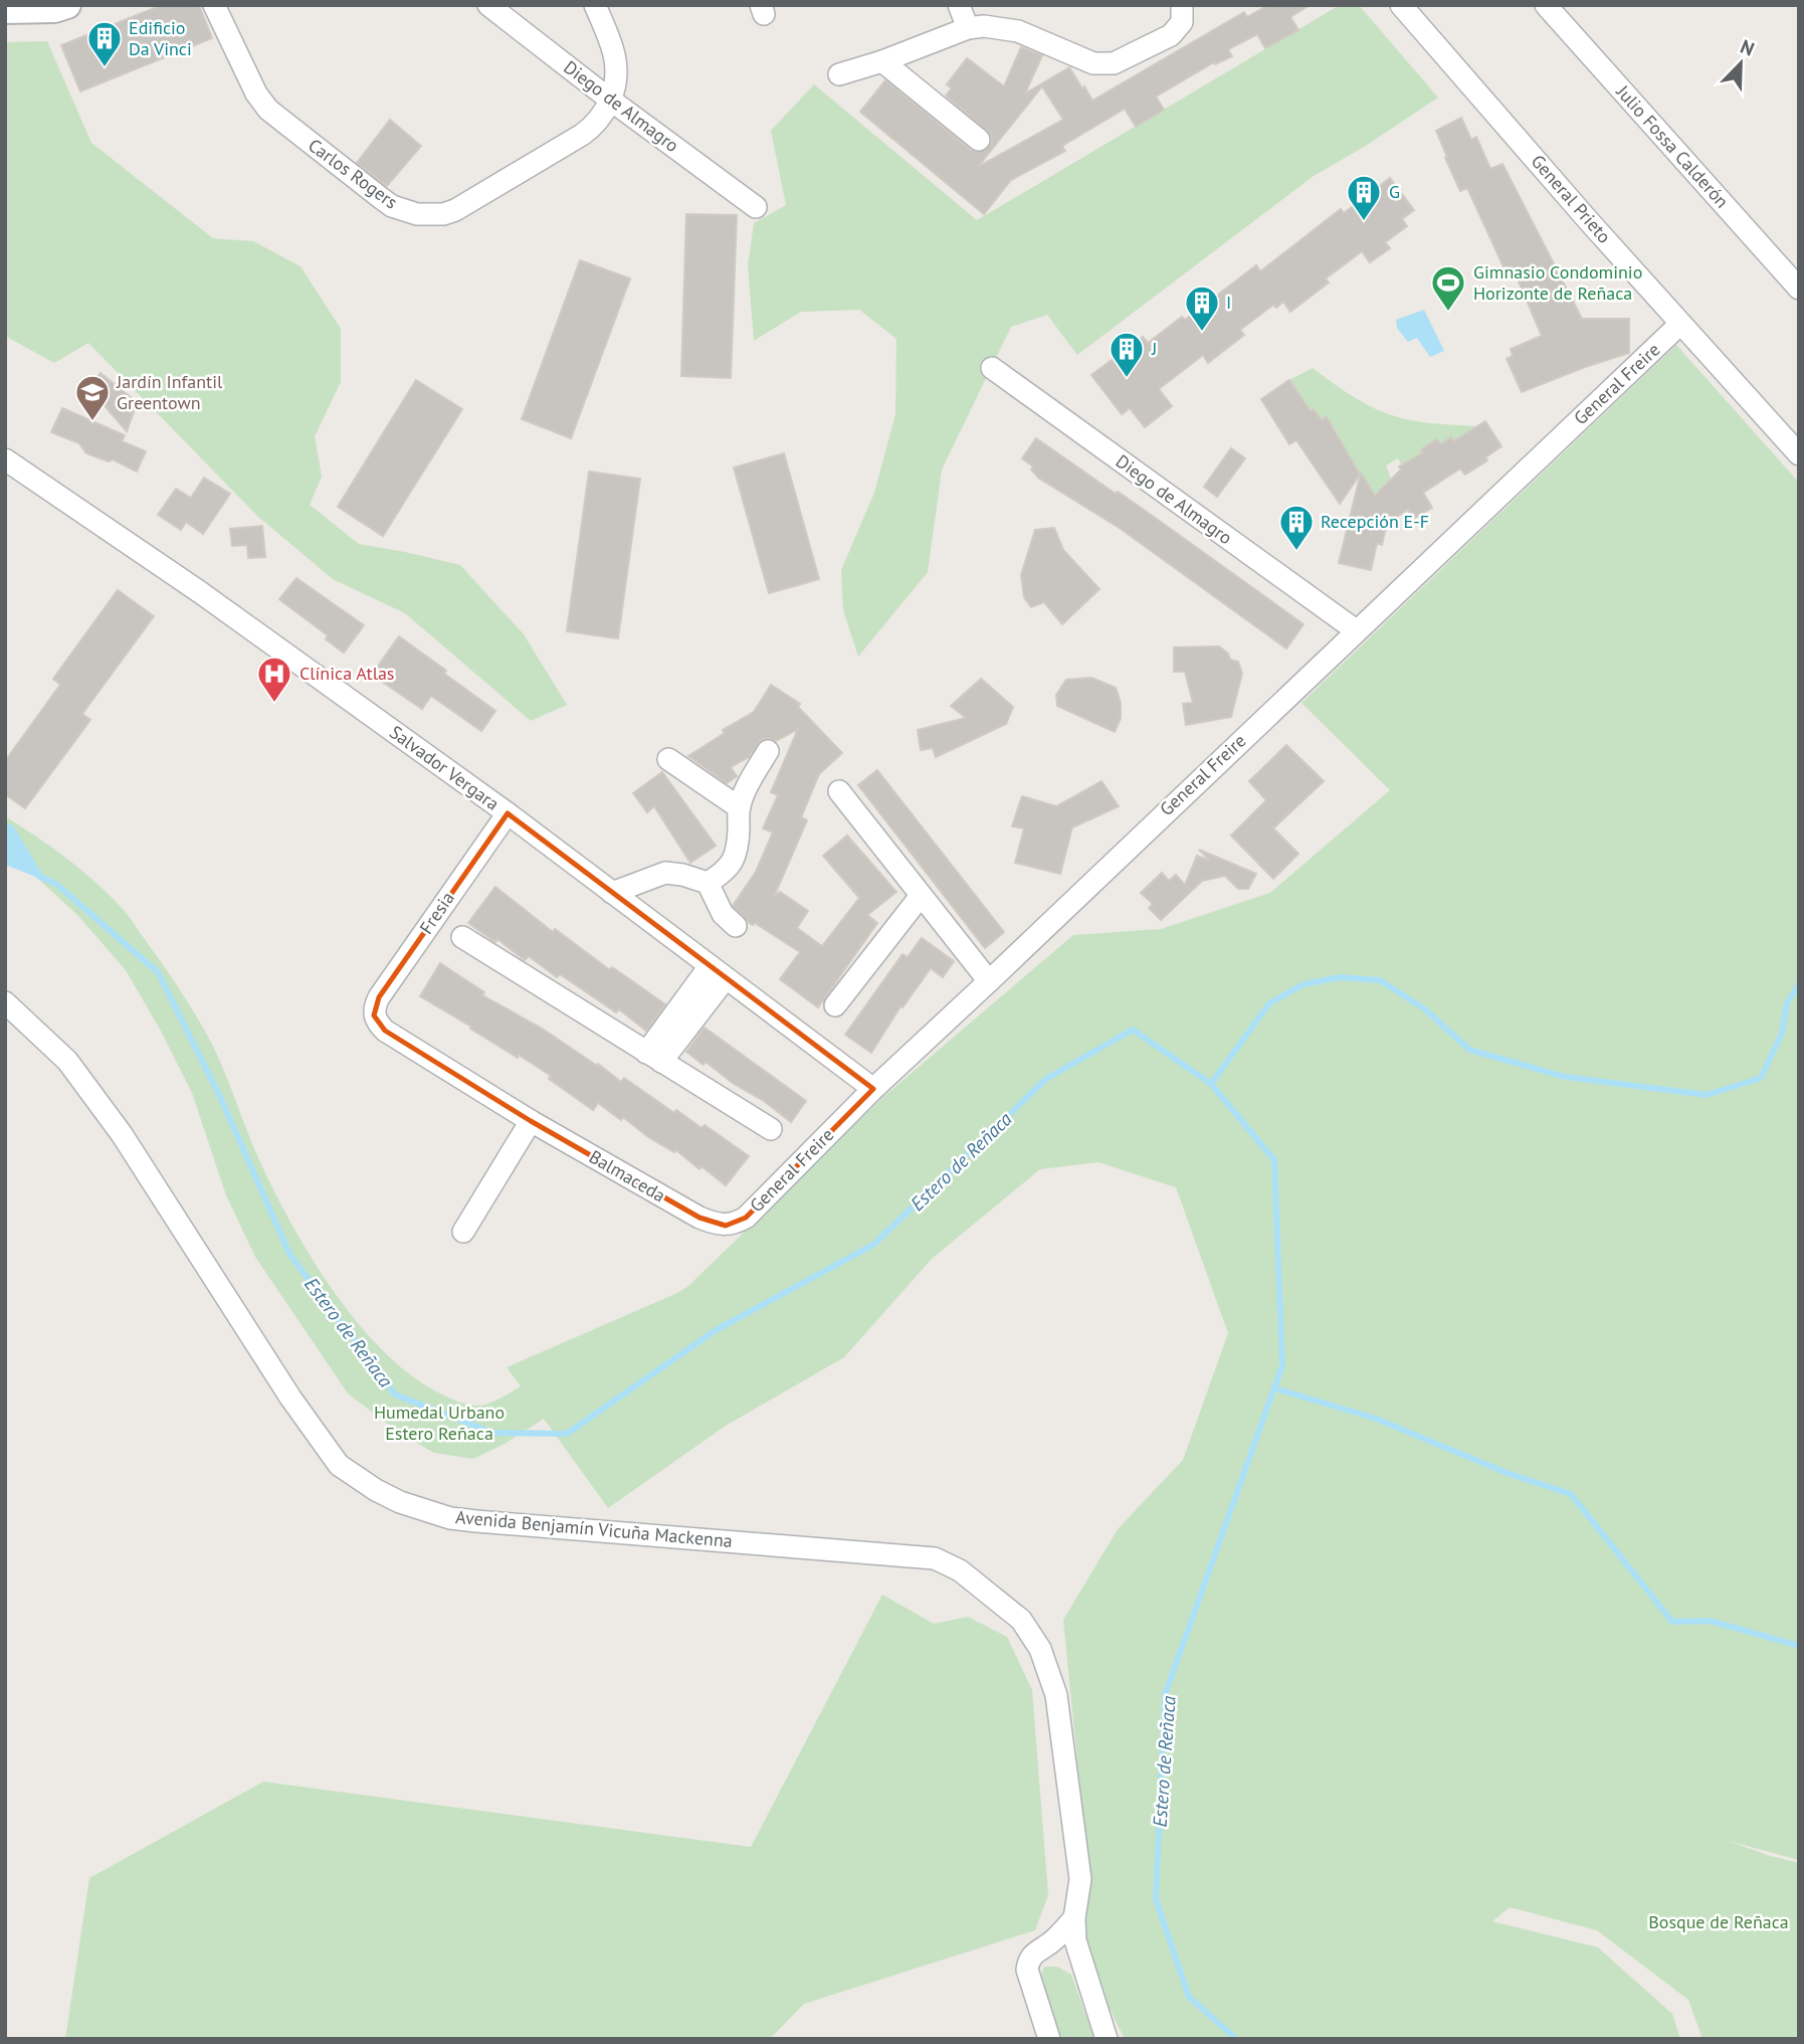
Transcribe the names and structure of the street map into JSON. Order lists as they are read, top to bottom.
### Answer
{
  "streets": {
    "street": [
      "Diego de Almagro",
      "Julio Fossa Calderón",
      "Carlos Rogers",
      "General Prieto",
      "General Freire",
      "Salvador Vergara",
      "Fresia",
      "Balmaceda",
      "Avenida Benjamín Vicuña Mackenna"
    ]
  },
  "crossings": [
    ["Diego de Almagro", "Carlos Rogers"],
    ["Diego de Almagro", "General Freire"],
    ["General Prieto", "General Freire"],
    ["General Freire", "Salvador Vergara"],
    ["General Freire", "Balmaceda"],
    ["Salvador Vergara", "Fresia"],
    ["Fresia", "Balmaceda"]
  ],
  "water": ["Estero de Reñaca"],
  "parks": ["Humedal Urbano Estero Reñaca", "Bosque de Reñaca"],
  "places": {
    "building": [
      "Edificio Da Vinci",
      "G",
      "I",
      "J",
      "Recepción E-F"
    ],
    "sports": ["Gimnasio Condominio Horizonte de Reñaca"],
    "school or university": ["Jardín Infantil Greentown"],
    "hospital": ["Clínica Atlas"]
  },
  "north": "top right"
}
